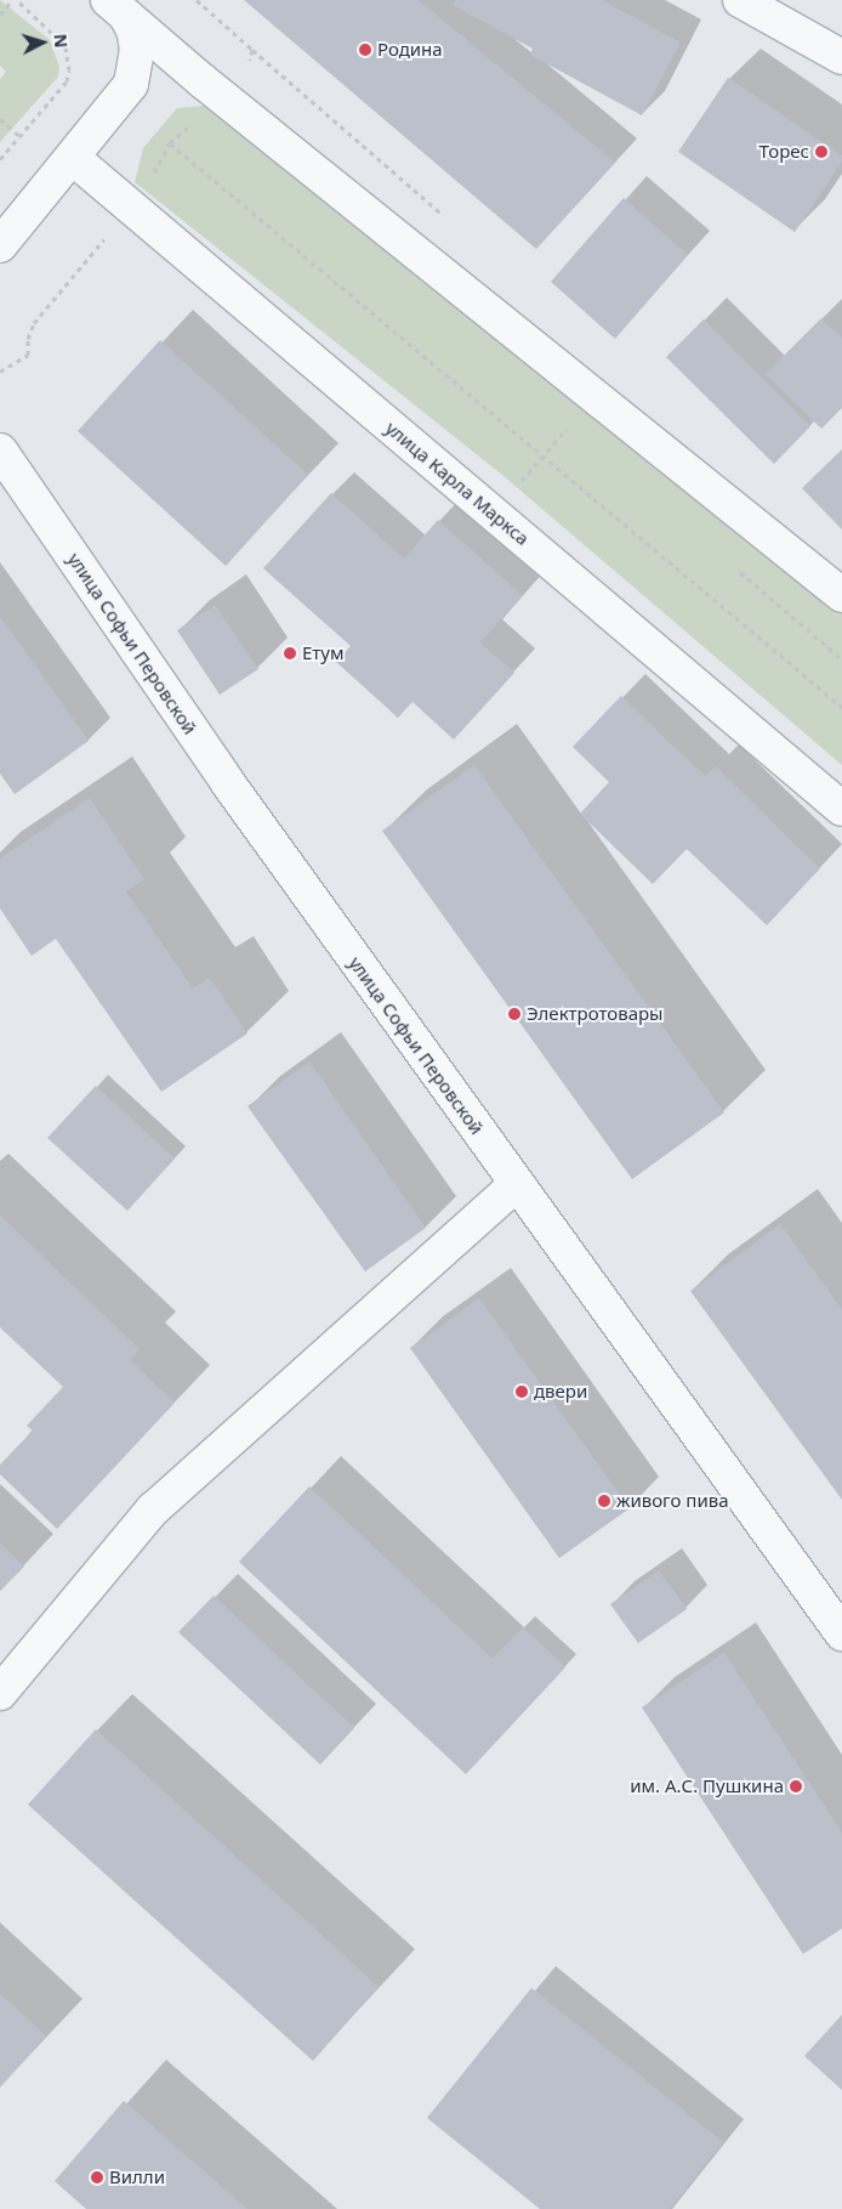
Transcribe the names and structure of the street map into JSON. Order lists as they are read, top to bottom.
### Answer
{
  "streets": {
    "street": ["улица Карла Маркса", "улица Софьи Перовской"]
  },
  "places": [
    "Родина",
    "Торес",
    "Етум",
    "Электротовары",
    "двери",
    "живого пива",
    "им. А.С. Пушкина",
    "Вилли"
  ],
  "north": "right"
}
